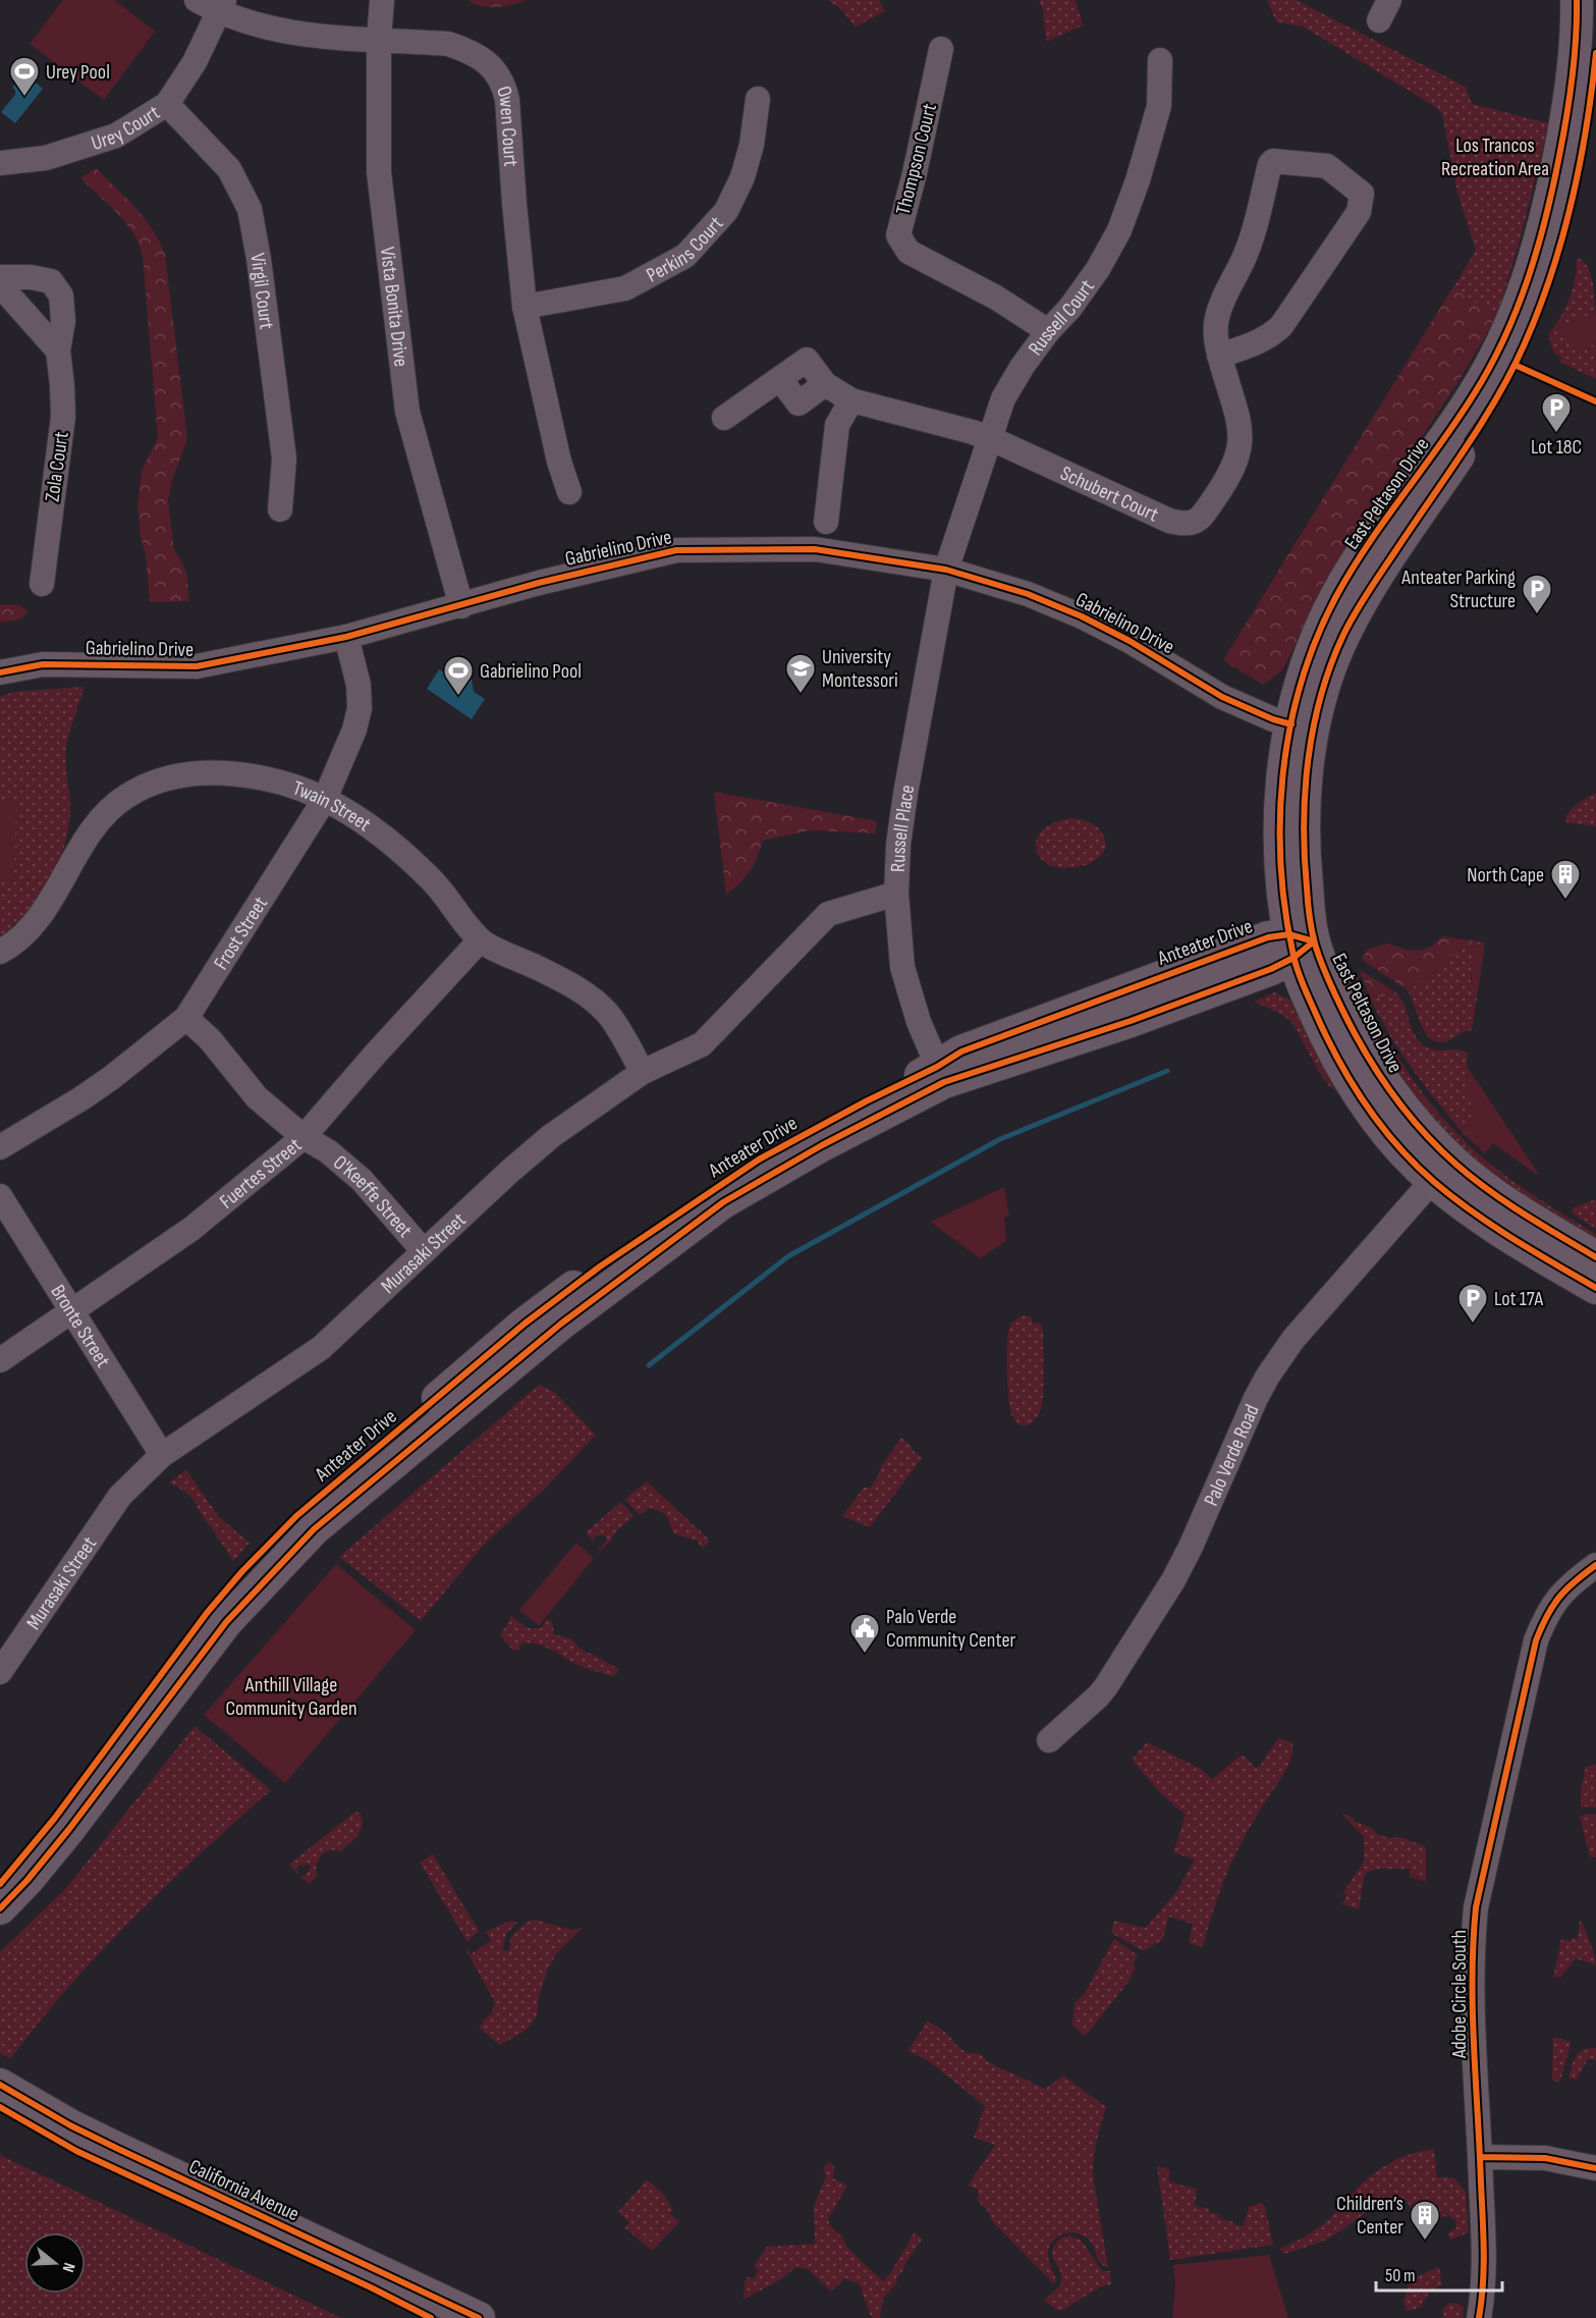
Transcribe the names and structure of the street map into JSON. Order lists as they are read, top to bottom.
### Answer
{
  "streets": {
    "main road": ["East Peltason Drive", "Anteater Drive", "California Avenue"],
    "street": [
      "Urey Court",
      "Owen Court",
      "Thompson Court",
      "Perkins Court",
      "Virgil Court",
      "Vista Bonita Drive",
      "Russell Court",
      "Zola Court",
      "Schubert Court",
      "Gabrielino Drive",
      "Twain Street",
      "Russell Place",
      "Frost Street",
      "Fuertes Street",
      "O'Keeffe Street",
      "Murasaki Street",
      "Bronte Street",
      "Palo Verde Road",
      "Adobe Circle South"
    ]
  },
  "crossings": [
    ["Urey Court", "Owen Court"],
    ["Urey Court", "Virgil Court"],
    ["Owen Court", "Perkins Court"],
    ["Owen Court", "Vista Bonita Drive"],
    ["Thompson Court", "Russell Court"],
    ["Vista Bonita Drive", "Gabrielino Drive"],
    ["Russell Court", "Schubert Court"],
    ["Russell Court", "Gabrielino Drive"],
    ["Russell Court", "Russell Place"],
    ["East Peltason Drive", "Gabrielino Drive"],
    ["East Peltason Drive", "Anteater Drive"],
    ["East Peltason Drive", "Palo Verde Road"],
    ["Gabrielino Drive", "Russell Place"],
    ["Gabrielino Drive", "Frost Street"],
    ["Twain Street", "Frost Street"],
    ["Twain Street", "Fuertes Street"],
    ["Twain Street", "Murasaki Street"],
    ["Russell Place", "Anteater Drive"],
    ["Russell Place", "Murasaki Street"],
    ["Frost Street", "O'Keeffe Street"],
    ["Fuertes Street", "O'Keeffe Street"],
    ["Fuertes Street", "Bronte Street"],
    ["O'Keeffe Street", "Murasaki Street"],
    ["Murasaki Street", "Bronte Street"]
  ],
  "parks": ["Los Trancos Recreation Area", "Anthill Village Community Garden"],
  "places": {
    "sports": ["Urey Pool", "Gabrielino Pool"],
    "parking": ["Lot 18C", "Anteater Parking Structure", "Lot 17A"],
    "school or university": ["University Montessori"],
    "building": ["North Cape", "Children’s Center"],
    "public building": ["Palo Verde Community Center"]
  },
  "scale_bar": "50 m",
  "north": "right"
}
